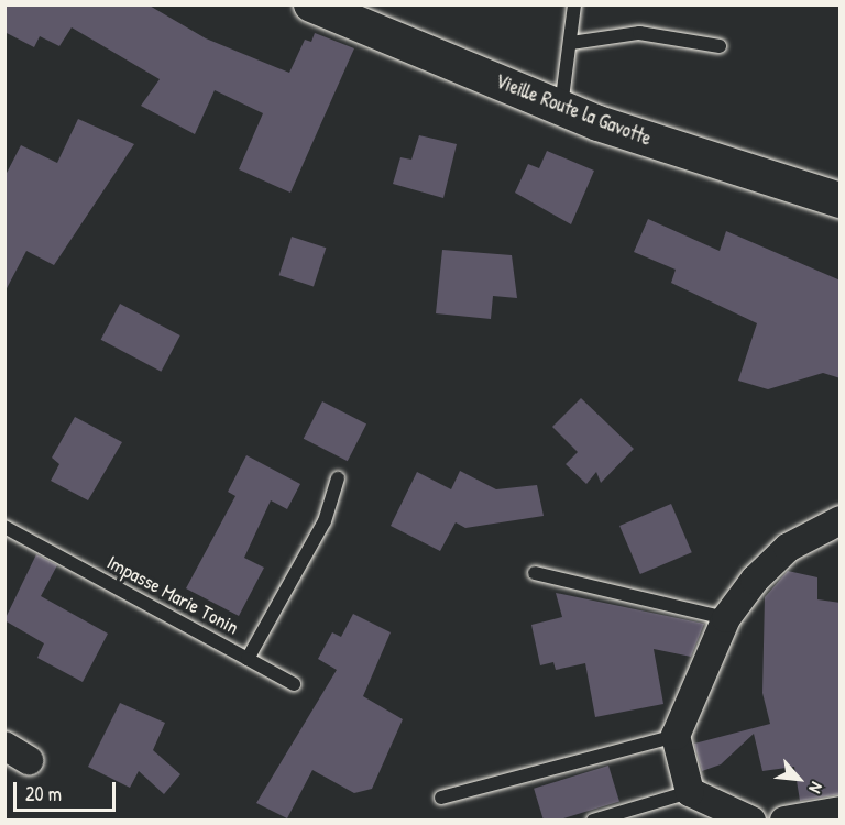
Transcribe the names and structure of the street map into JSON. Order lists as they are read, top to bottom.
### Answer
{
  "streets": {
    "street": ["Vieille Route la Gavotte"],
    "lane": ["Impasse Marie Tonin"]
  },
  "scale_bar": "20 m",
  "north": "bottom right"
}
